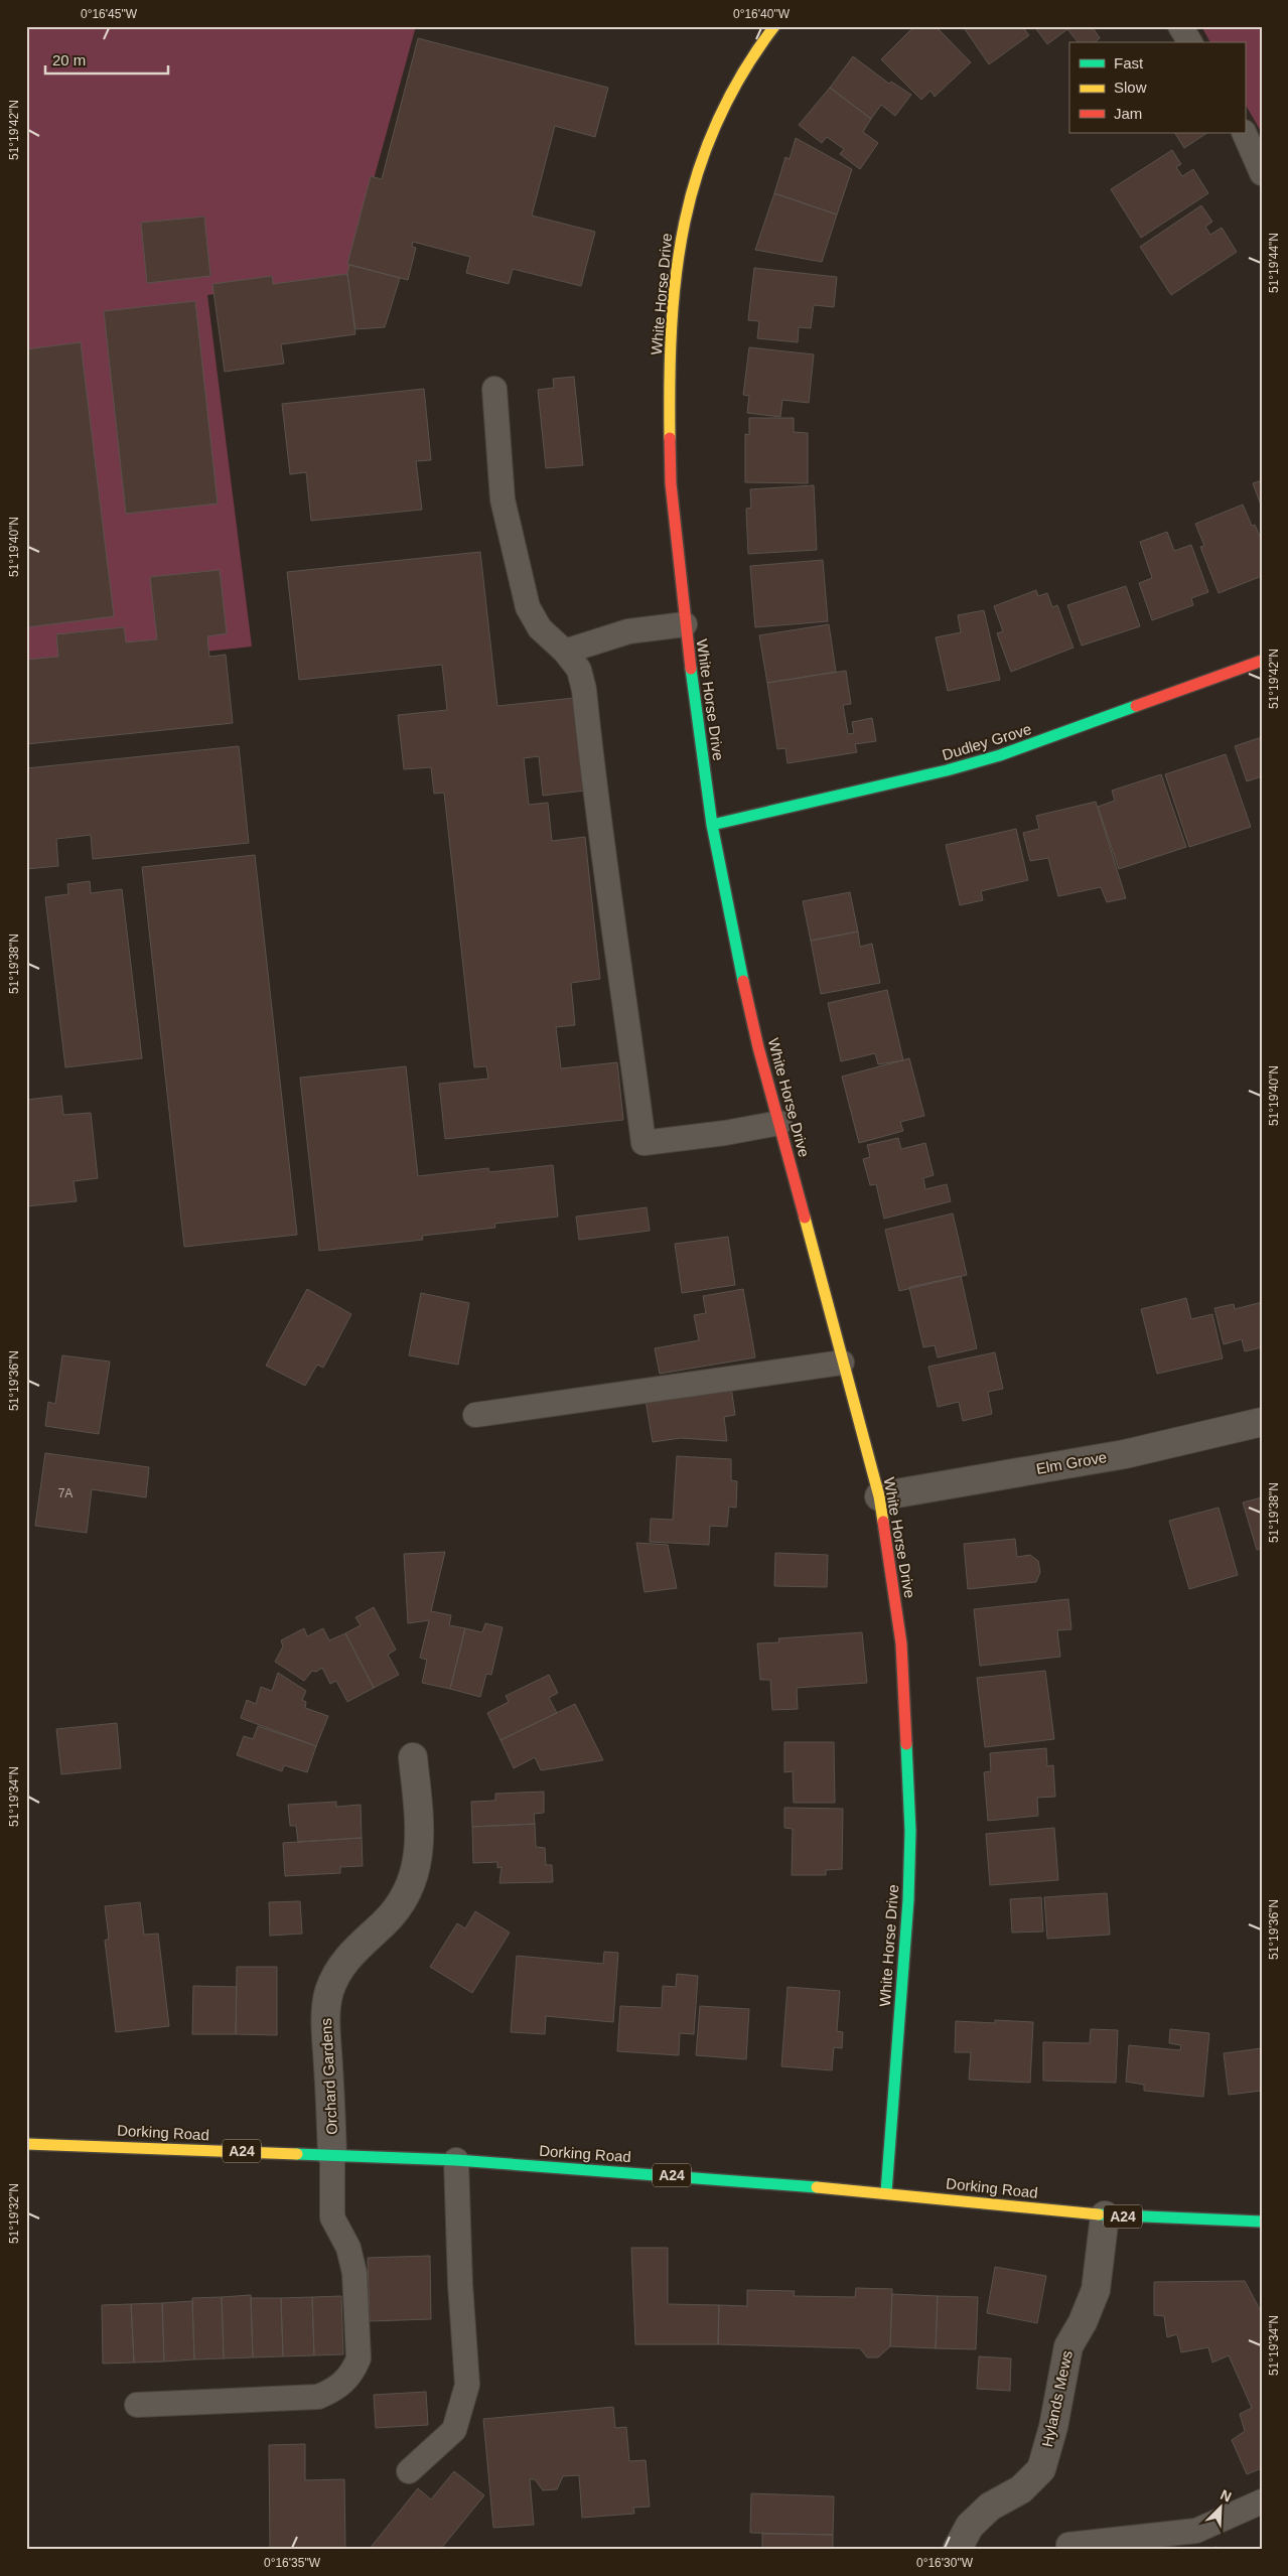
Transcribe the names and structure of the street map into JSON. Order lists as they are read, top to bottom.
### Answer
{
  "streets": {
    "main road": [
      "White Horse Drive",
      "Dudley Grove",
      "Dorking Road",
      "A24"
    ],
    "street": ["Elm Grove", "Orchard Gardens", "Hylands Mews"]
  },
  "crossings": [
    ["White Horse Drive", "Dudley Grove"],
    ["White Horse Drive", "Elm Grove"],
    ["White Horse Drive", "Dorking Road"],
    ["Orchard Gardens", "Dorking Road"],
    ["Dorking Road", "Hylands Mews"]
  ],
  "house_numbers": ["7A"],
  "legend": ["Fast", "Slow", "Jam"],
  "scale_bar": "20 m",
  "north": "top right",
  "coordinates": [
    "0°16'45\"W",
    "0°16'40\"W",
    "51°19'42\"N",
    "51°19'44\"N",
    "51°19'40\"N",
    "51°19'38\"N",
    "51°19'36\"N",
    "51°19'34\"N",
    "51°19'32\"N",
    "0°16'35\"W",
    "0°16'30\"W"
  ]
}
